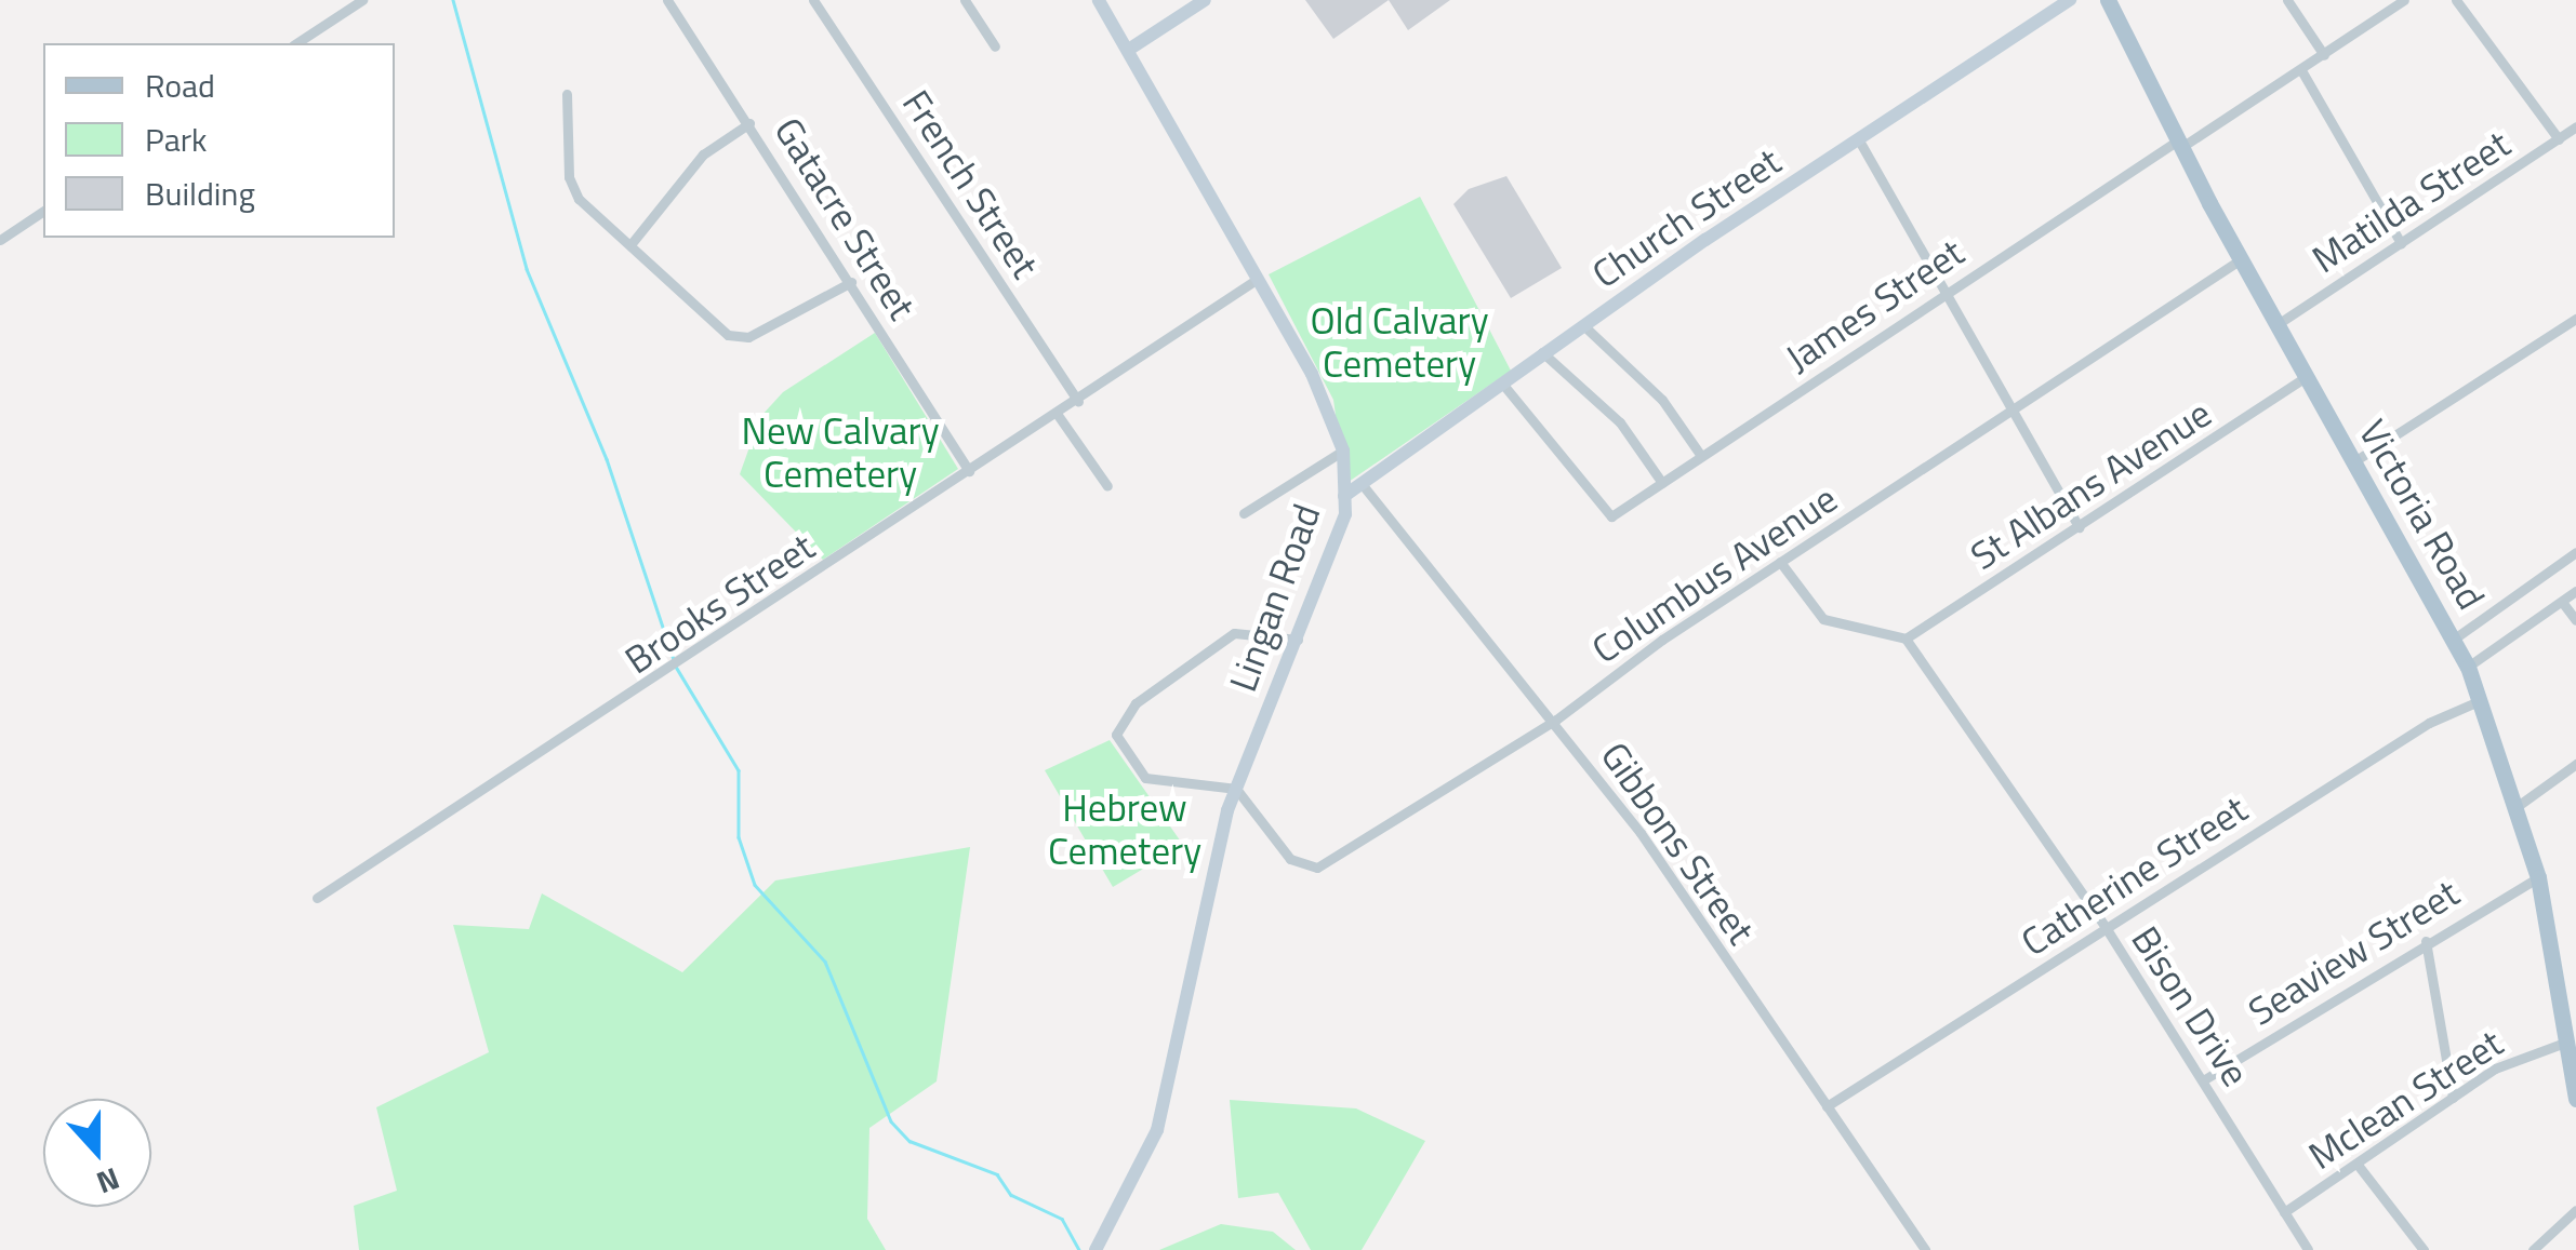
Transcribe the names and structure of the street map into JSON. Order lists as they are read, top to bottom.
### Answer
{
  "streets": {
    "main road": ["Victoria Road"],
    "street": [
      "French Street",
      "Matilda Street",
      "Church Street",
      "Gatacre Street",
      "James Street",
      "St Albans Avenue",
      "Columbus Avenue",
      "Lingan Road",
      "Brooks Street",
      "Gibbons Street",
      "Catherine Street",
      "Seaview Street",
      "Bison Drive",
      "Mclean Street"
    ]
  },
  "crossings": [
    ["French Street", "Brooks Street"],
    ["Matilda Street", "Victoria Road"],
    ["Church Street", "James Street"],
    ["Church Street", "Lingan Road"],
    ["Church Street", "Gibbons Street"],
    ["Gatacre Street", "Brooks Street"],
    ["James Street", "Victoria Road"],
    ["St Albans Avenue", "Victoria Road"],
    ["St Albans Avenue", "Bison Drive"],
    ["Victoria Road", "Columbus Avenue"],
    ["Victoria Road", "Catherine Street"],
    ["Victoria Road", "Seaview Street"],
    ["Victoria Road", "Mclean Street"],
    ["Columbus Avenue", "Lingan Road"],
    ["Columbus Avenue", "Gibbons Street"],
    ["Lingan Road", "Brooks Street"],
    ["Gibbons Street", "Catherine Street"],
    ["Catherine Street", "Bison Drive"],
    ["Seaview Street", "Bison Drive"],
    ["Bison Drive", "Mclean Street"]
  ],
  "parks": ["Old Calvary Cemetery", "New Calvary Cemetery", "Hebrew Cemetery"],
  "legend": ["Road", "Park", "Building"],
  "north": "bottom"
}
